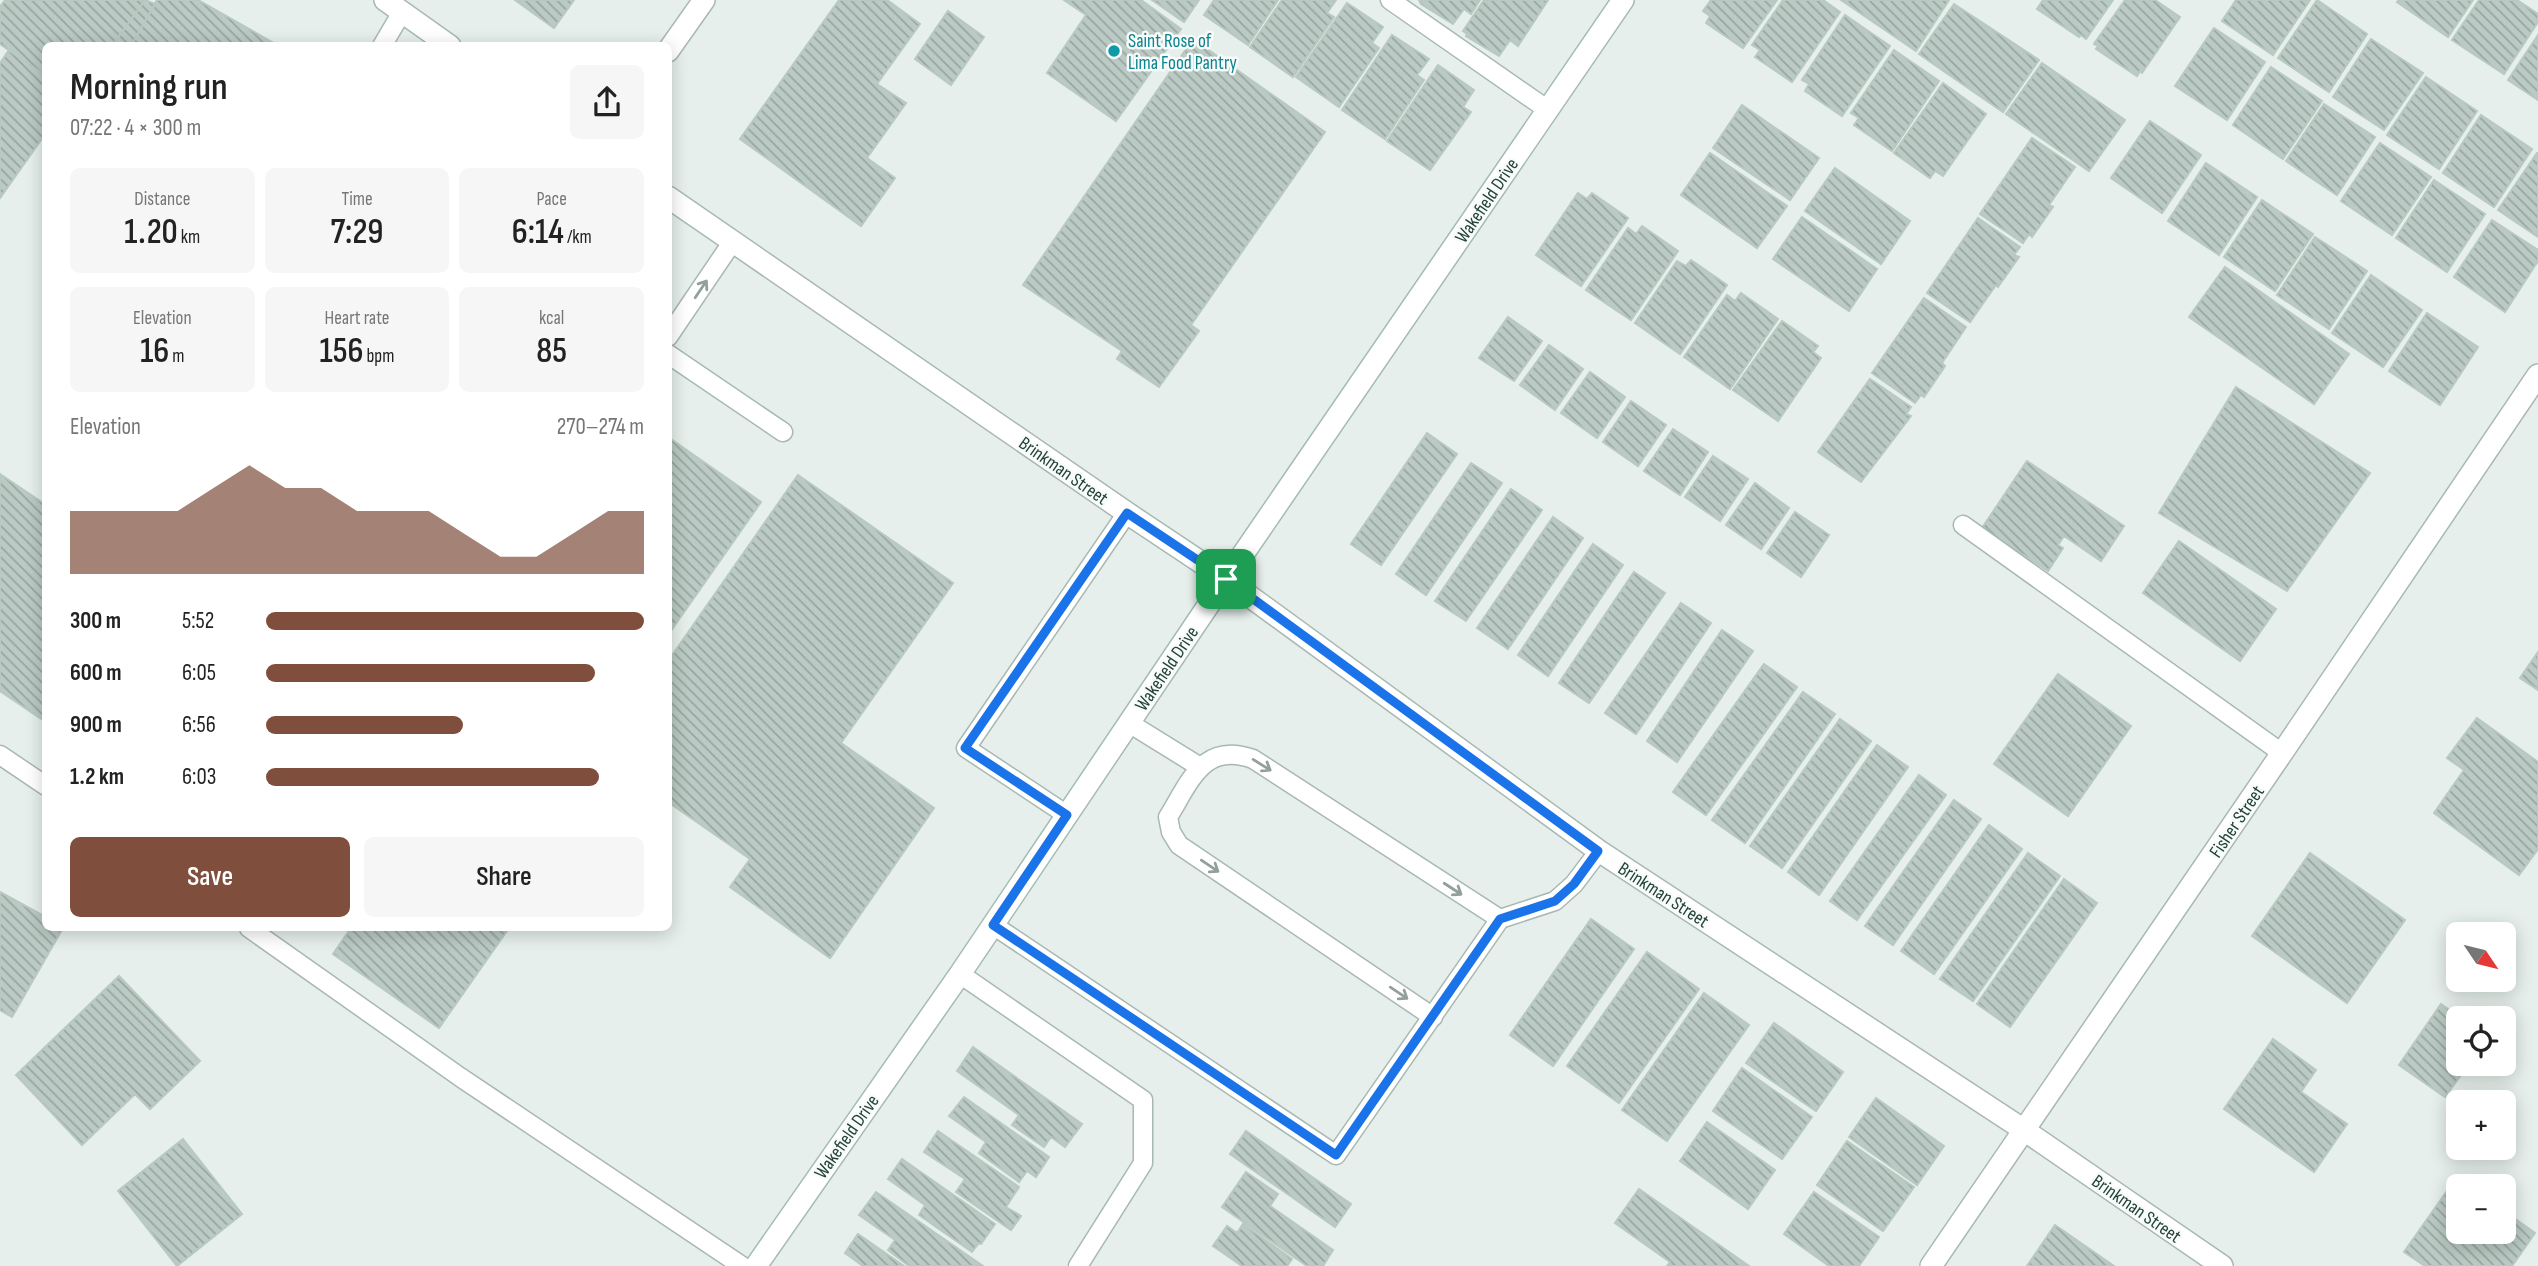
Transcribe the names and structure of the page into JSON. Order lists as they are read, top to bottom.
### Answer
{
  "streets": {
    "street": ["Wakefield Drive", "Brinkman Street", "Fisher Street"]
  },
  "crossings": [
    ["Wakefield Drive", "Brinkman Street"],
    ["Brinkman Street", "Fisher Street"]
  ],
  "places": ["Saint Rose of Lima Food Pantry"],
  "north": "bottom right",
  "page": {
    "heading": ["Morning run", "07:22 · 4 × 300 m"],
    "stats": [
      ["Distance", "1.20 km"],
      ["Time", "7:29"],
      ["Pace", "6:14 /km"],
      ["Elevation", "16 m"],
      ["Heart rate", "156 bpm"],
      ["kcal", "85"]
    ],
    "chart": ["Elevation", "270–274 m"],
    "list": [
      {
        "name": "300 m",
        "note": "5:52"
      },
      {
        "name": "600 m",
        "note": "6:05"
      },
      {
        "name": "900 m",
        "note": "6:56"
      },
      {
        "name": "1.2 km",
        "note": "6:03"
      }
    ],
    "buttons": ["Save", "Share"],
    "map_buttons": ["+", "−"]
  }
}
